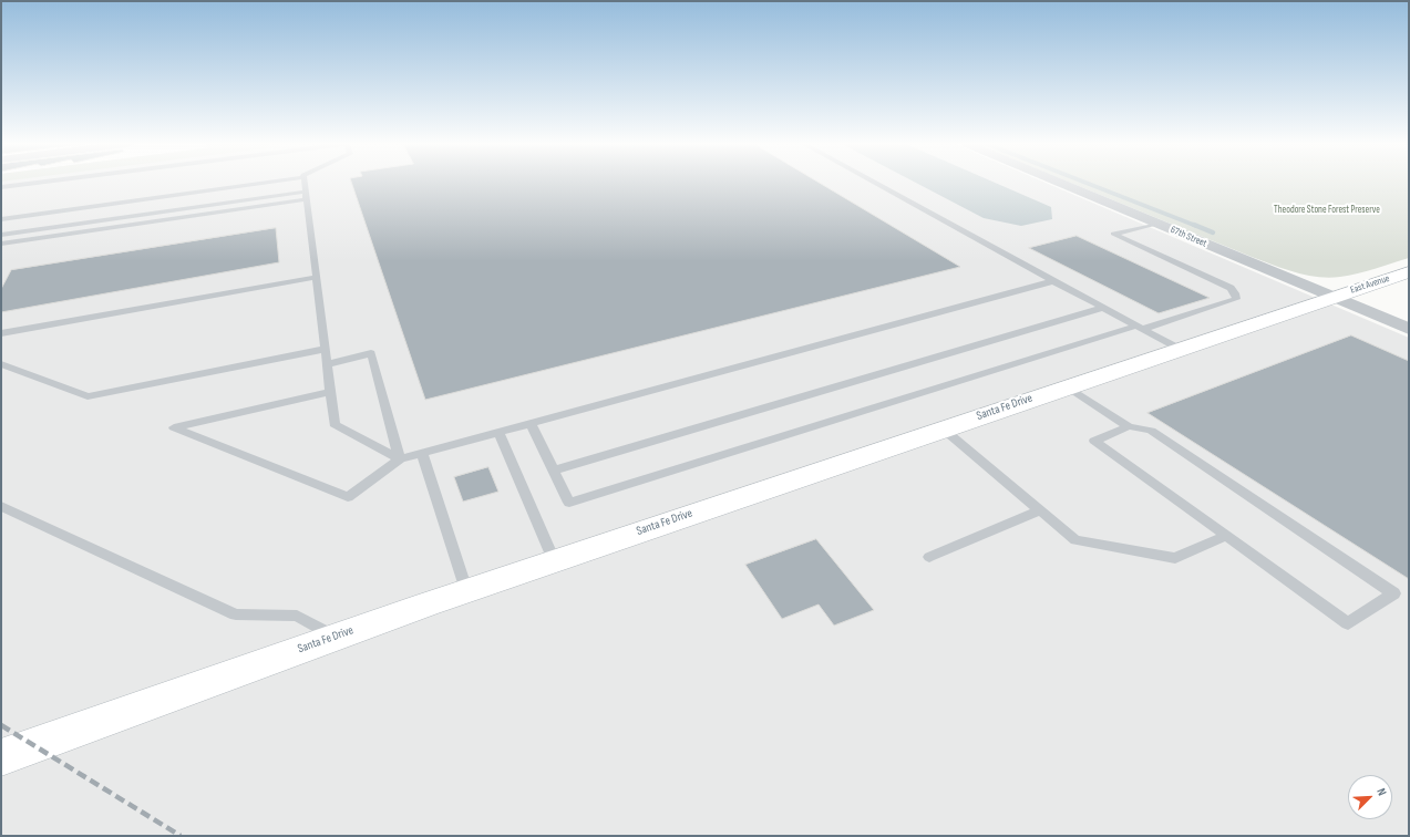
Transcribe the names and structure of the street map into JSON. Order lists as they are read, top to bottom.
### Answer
{
  "streets": {
    "street": ["67th Street", "East Avenue", "Santa Fe Drive"]
  },
  "crossings": [
    ["67th Street", "East Avenue"],
    ["67th Street", "Santa Fe Drive"],
    ["East Avenue", "Santa Fe Drive"]
  ],
  "parks": ["Theodore Stone Forest Preserve"],
  "north": "top right"
}
